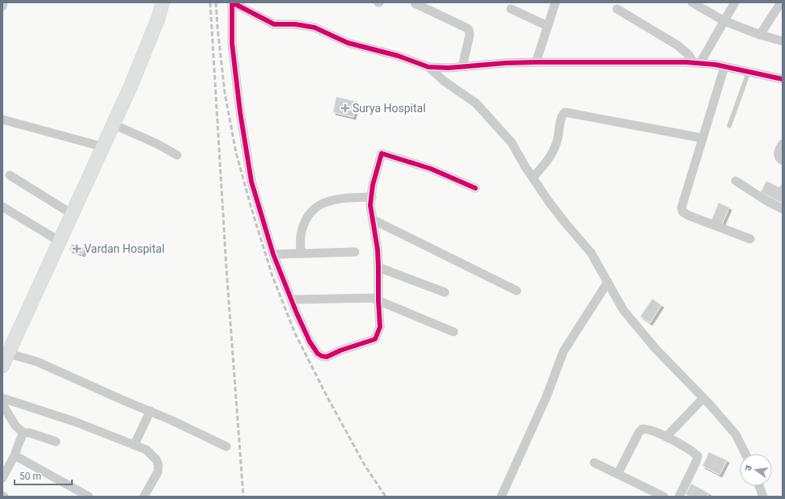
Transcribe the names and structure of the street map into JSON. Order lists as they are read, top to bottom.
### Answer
{
  "places": {
    "health": ["Surya Hospital", "Vardan Hospital"]
  },
  "scale_bar": "50 m",
  "north": "left"
}
